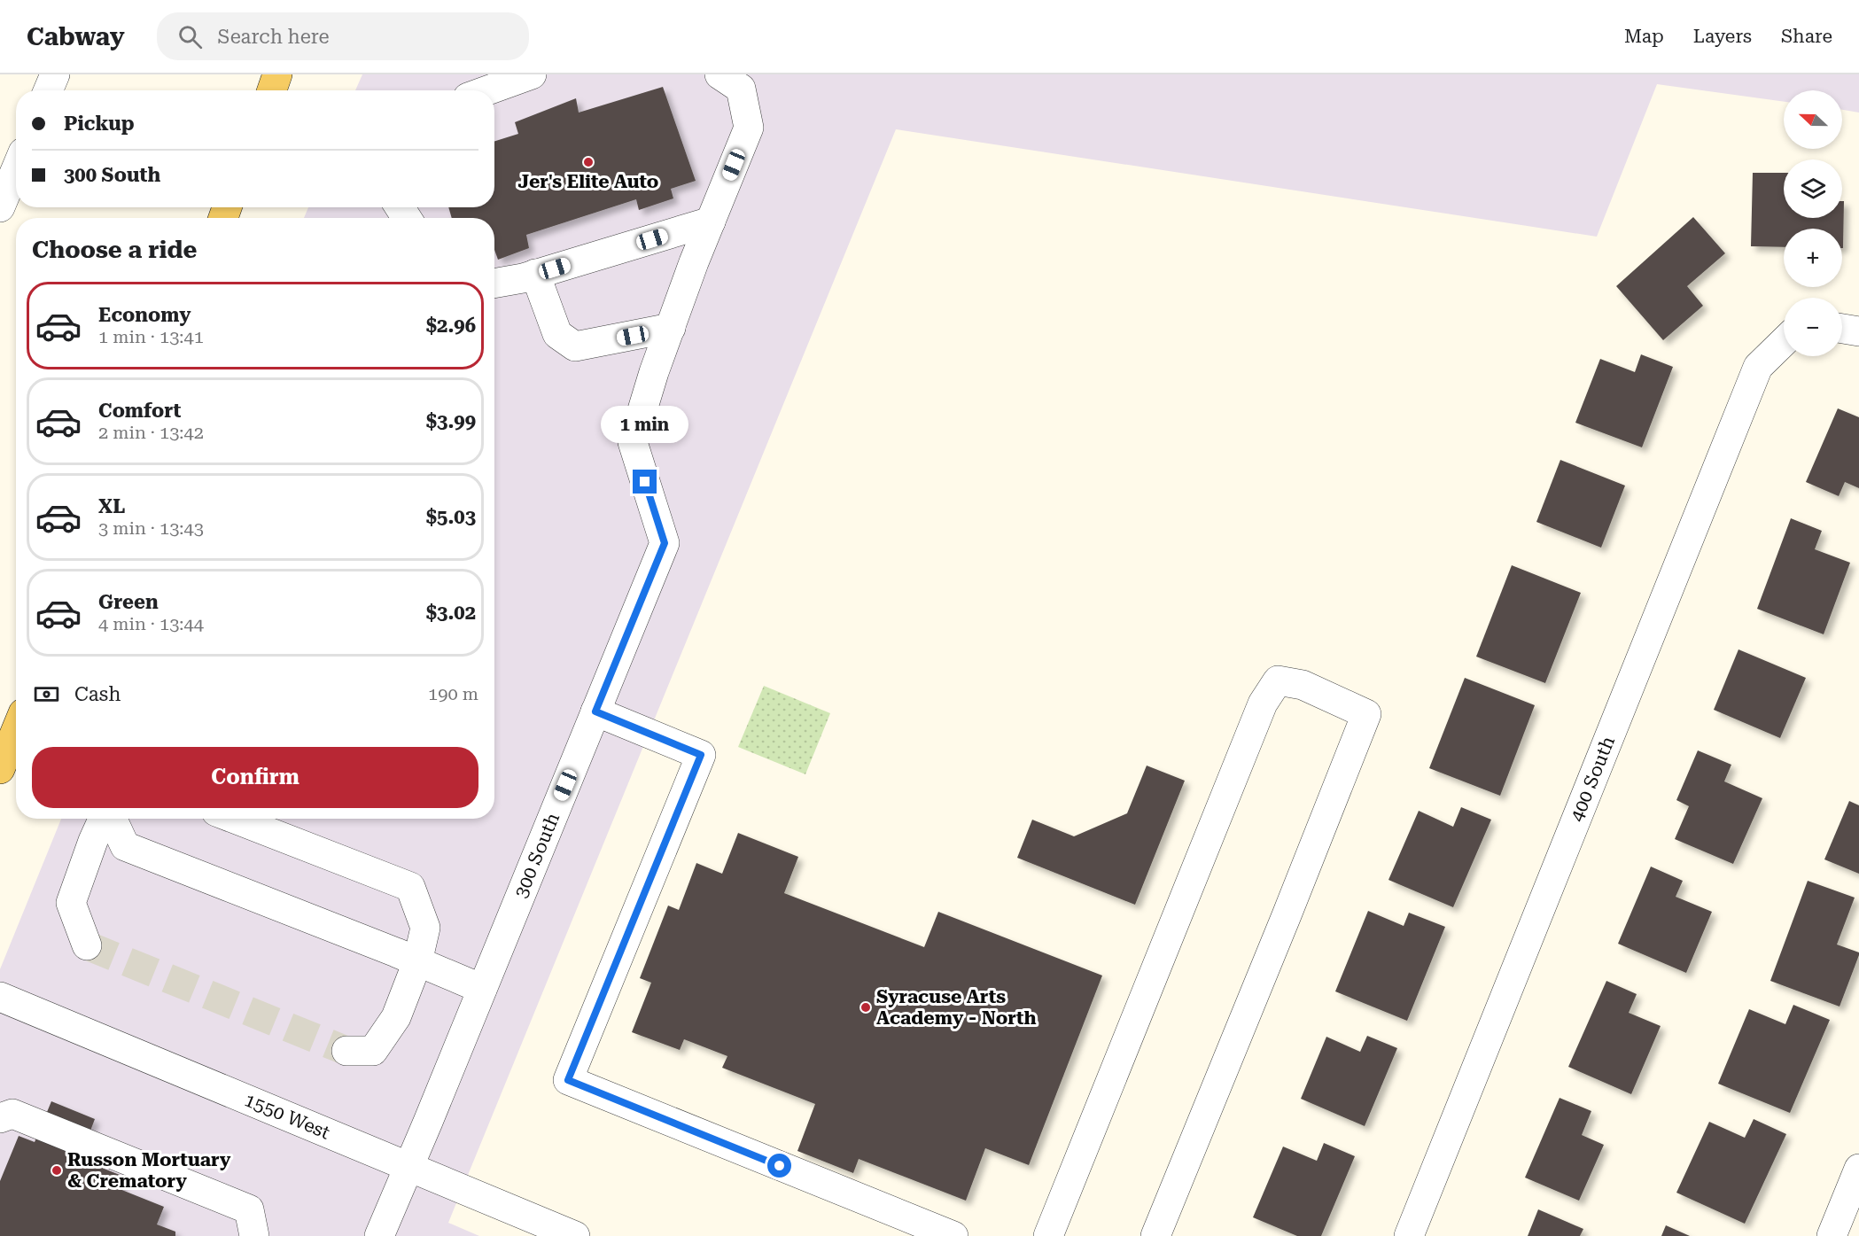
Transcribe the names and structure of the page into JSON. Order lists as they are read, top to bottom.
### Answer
{
  "streets": {
    "street": ["400 South", "300 South", "1550 West"]
  },
  "crossings": [
    ["300 South", "1550 West"]
  ],
  "places": ["Jer's Elite Auto", "Syracuse Arts Academy - North", "Russon Mortuary & Crematory"],
  "north": "left",
  "page": {
    "header": "Cabway",
    "search": "Search here",
    "nav": ["Map", "Layers", "Share"],
    "map_buttons": ["+", "−"],
    "banner": ["Pickup", "300 South"],
    "heading": "Choose a ride",
    "list": [
      {
        "name": "Economy",
        "note": "1 min · 13:41",
        "value": "$2.96"
      },
      {
        "name": "Comfort",
        "note": "2 min · 13:42",
        "value": "$3.99"
      },
      {
        "name": "XL",
        "note": "3 min · 13:43",
        "value": "$5.03"
      },
      {
        "name": "Green",
        "note": "4 min · 13:44",
        "value": "$3.02"
      }
    ],
    "bubble": "1 min",
    "pay": ["Cash", "190 m"],
    "buttons": "Confirm"
  }
}
